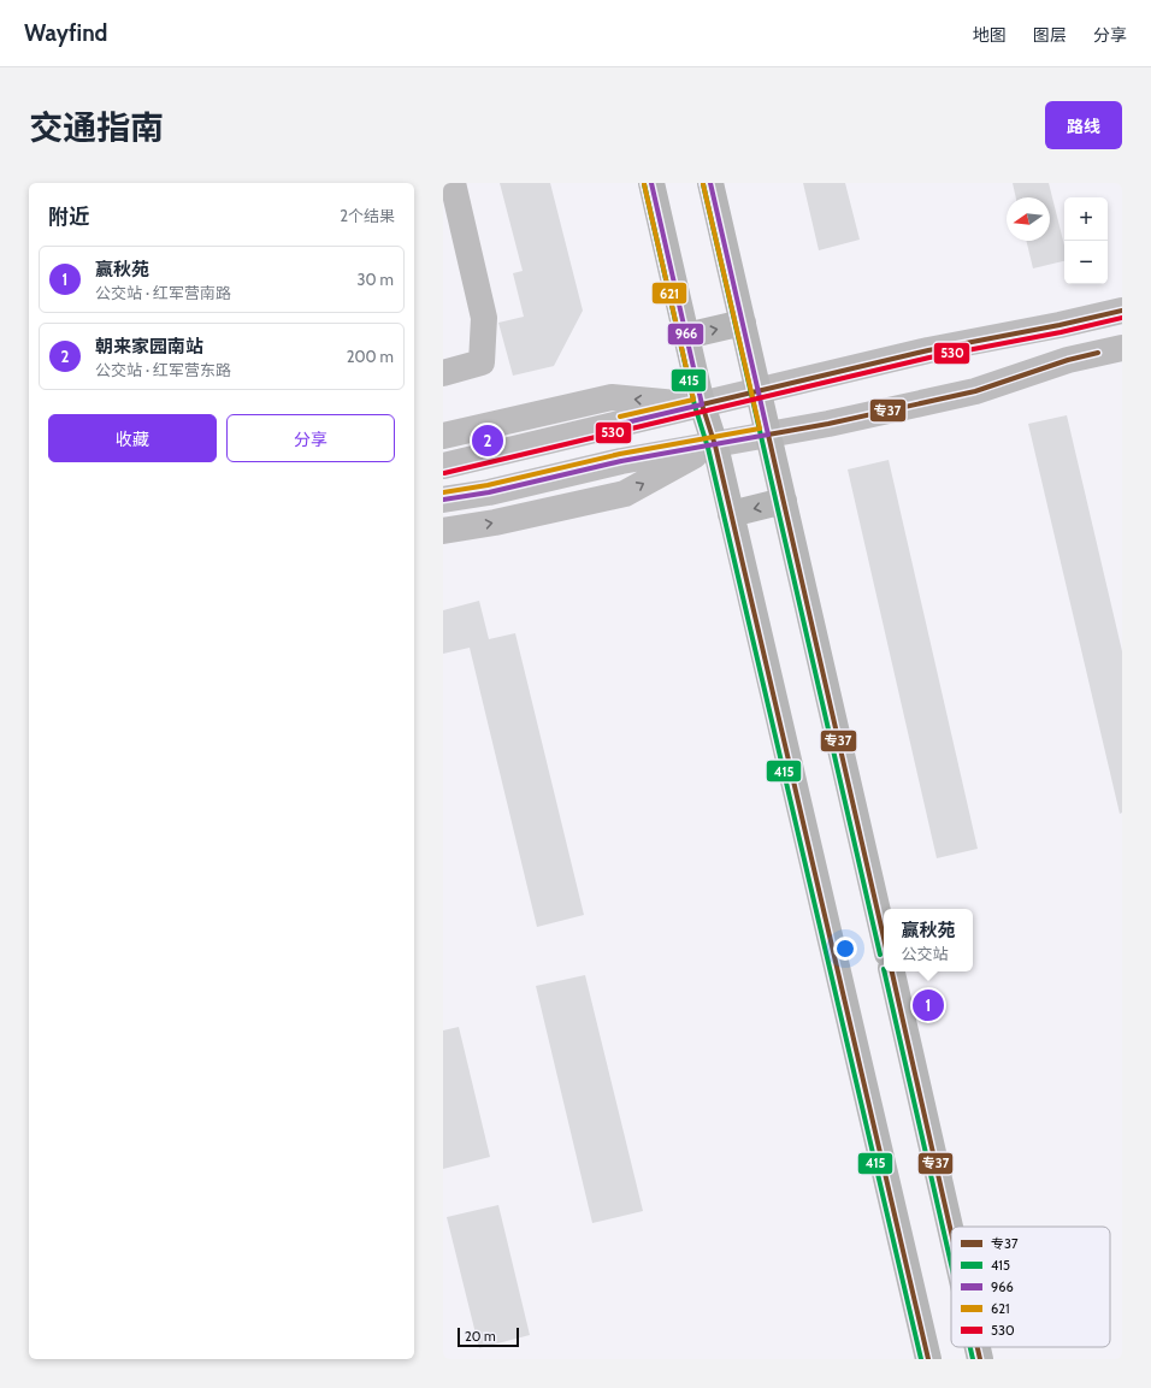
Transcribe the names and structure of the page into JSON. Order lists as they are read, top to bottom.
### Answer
{
  "lines": [
    "transit line 966",
    "transit line 415",
    "transit line 621",
    "transit line 专37",
    "transit line 530"
  ],
  "legend": [
    "专37",
    "415",
    "966",
    "621",
    "530"
  ],
  "scale_bar": "20 m",
  "north": "left",
  "page": {
    "header": "Wayfind",
    "nav": ["地图", "图层", "分享"],
    "title": "交通指南",
    "buttons": [
      "路线",
      ["收藏", "分享"]
    ],
    "heading": ["附近", "2个结果"],
    "map_buttons": ["+", "−"],
    "list": [
      {
        "mark": "1",
        "name": "赢秋苑",
        "note": "公交站 · 红军营南路",
        "value": "30 m"
      },
      {
        "mark": "2",
        "name": "朝来家园南站",
        "note": "公交站 · 红军营东路",
        "value": "200 m"
      }
    ],
    "pins": ["2", "1"],
    "popup": ["赢秋苑", "公交站"],
    "scale": "20 m"
  }
}
